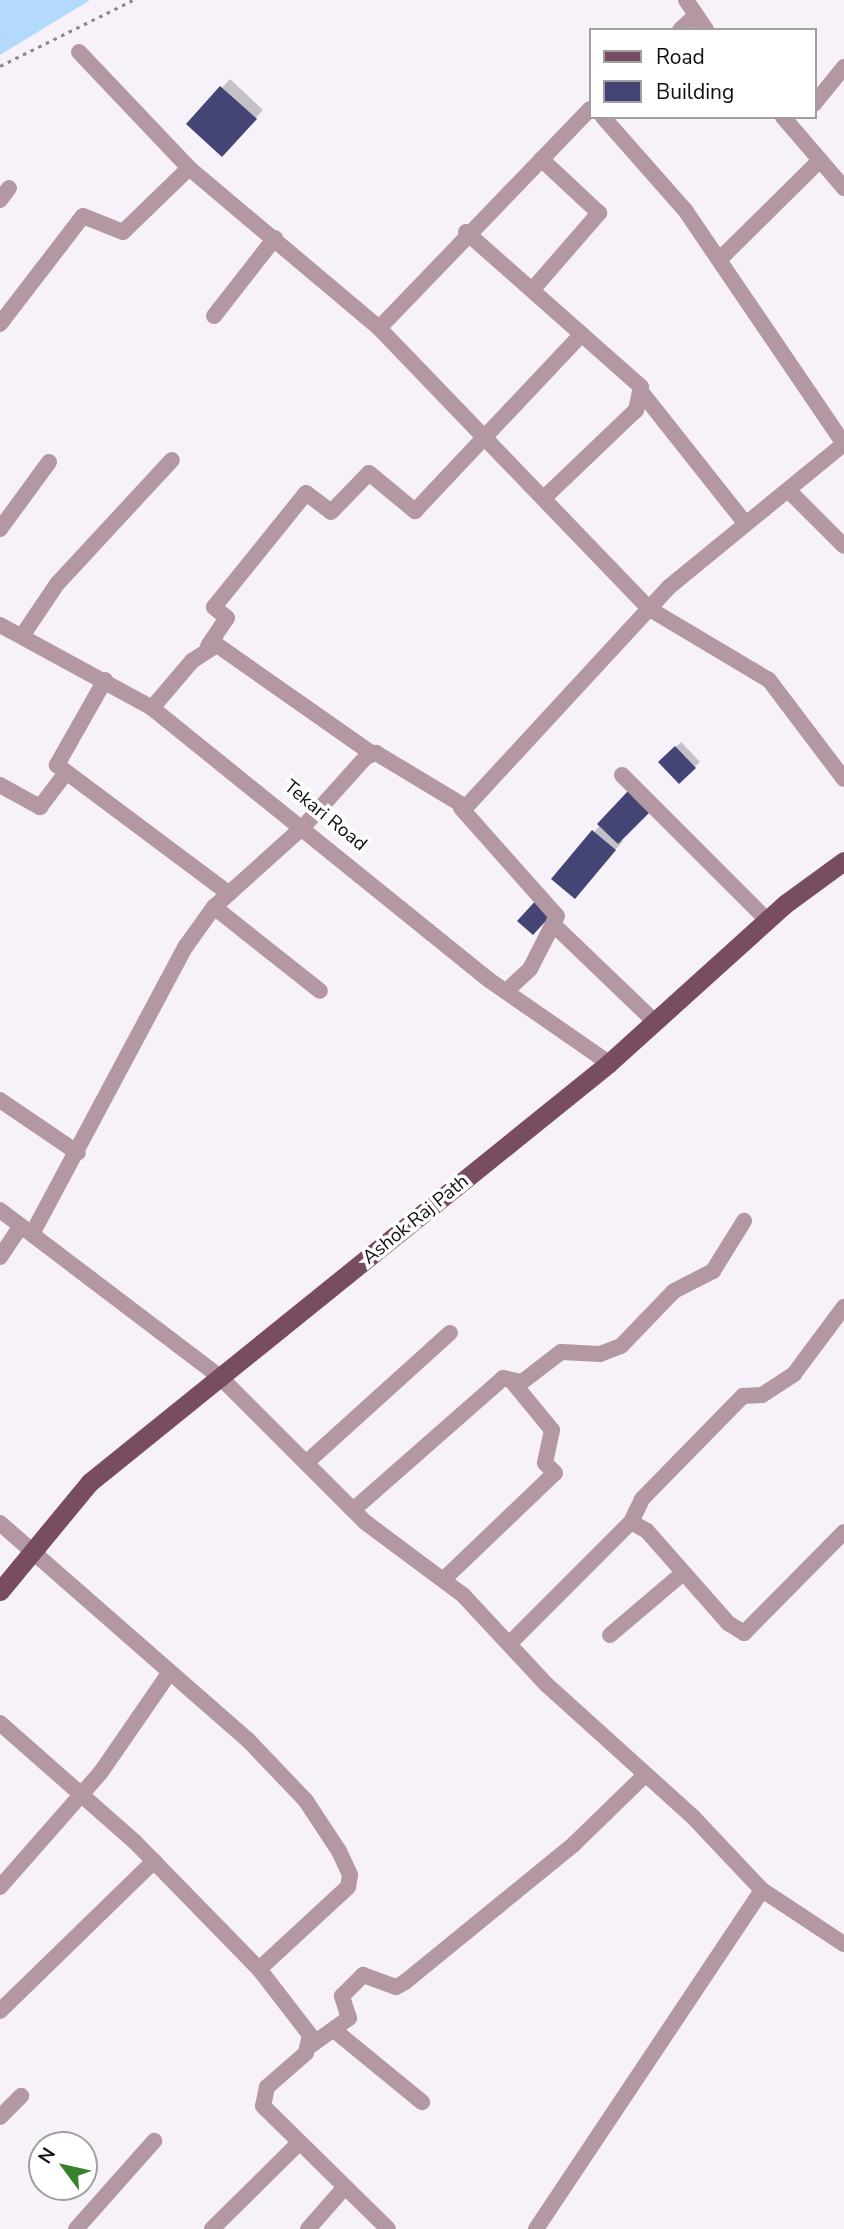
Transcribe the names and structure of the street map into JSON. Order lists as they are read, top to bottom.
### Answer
{
  "streets": {
    "main road": ["Ashok Raj Path"],
    "street": ["Tekari Road"]
  },
  "crossings": [
    ["Tekari Road", "Ashok Raj Path"]
  ],
  "legend": ["Road", "Building"],
  "north": "top left"
}
